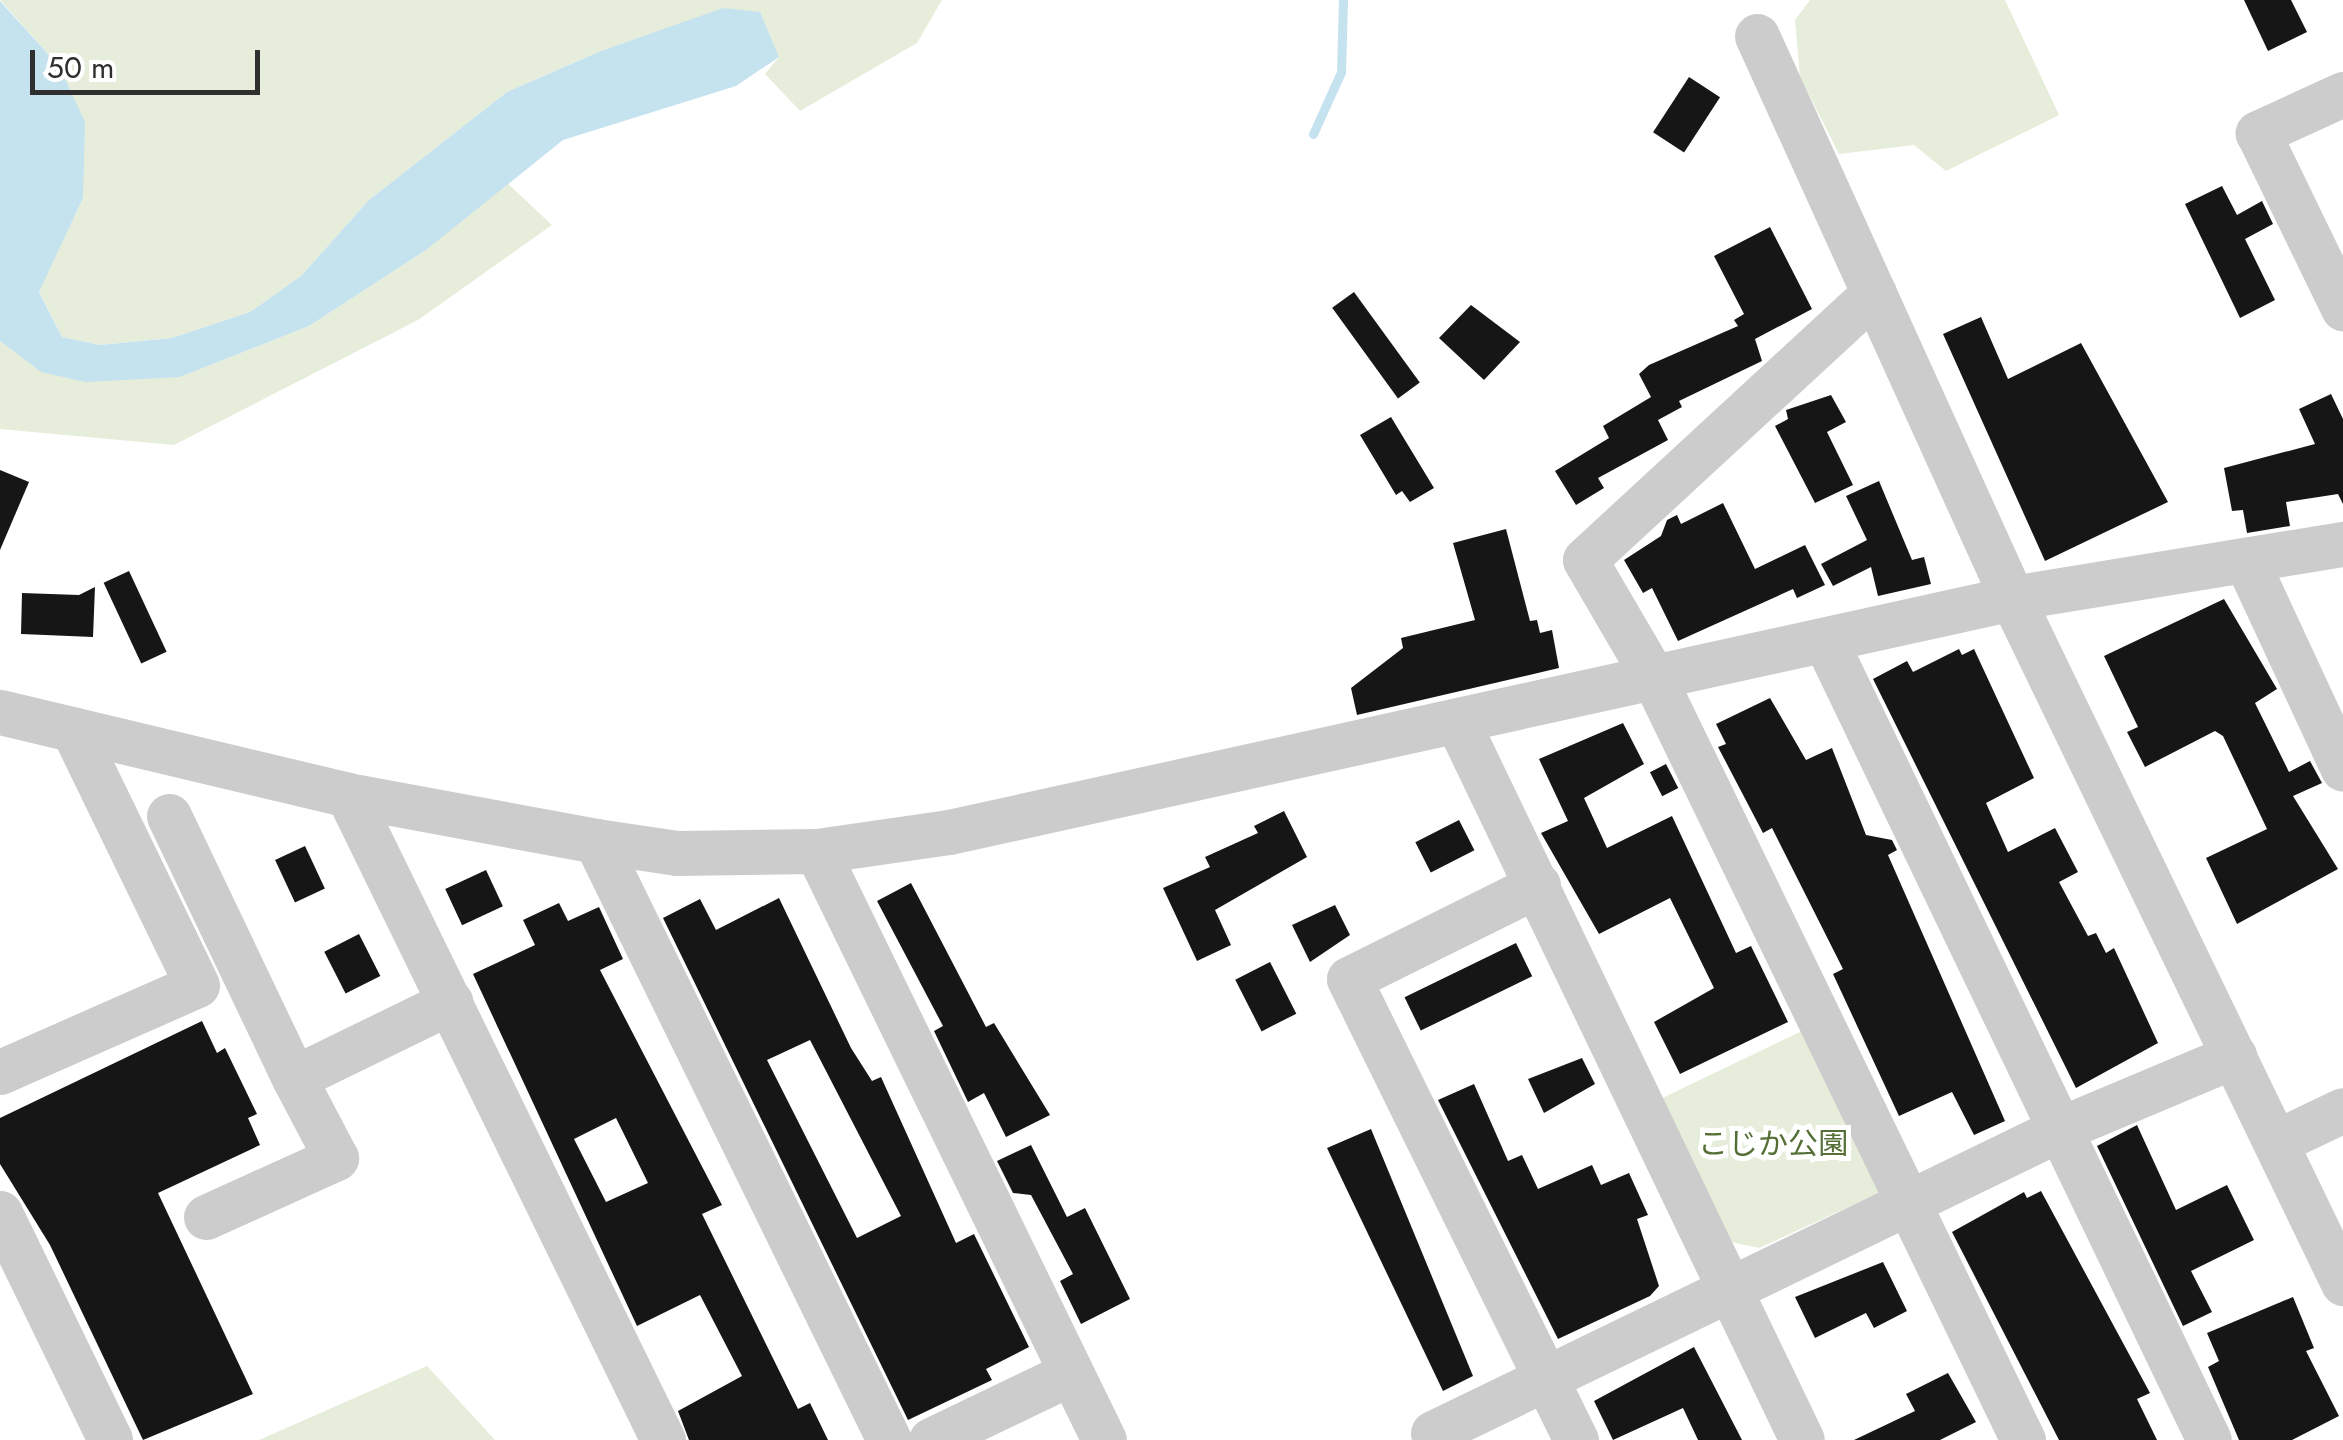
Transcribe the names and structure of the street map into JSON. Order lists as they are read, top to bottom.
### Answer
{
  "parks": ["こじか公園"],
  "scale_bar": "50 m"
}
